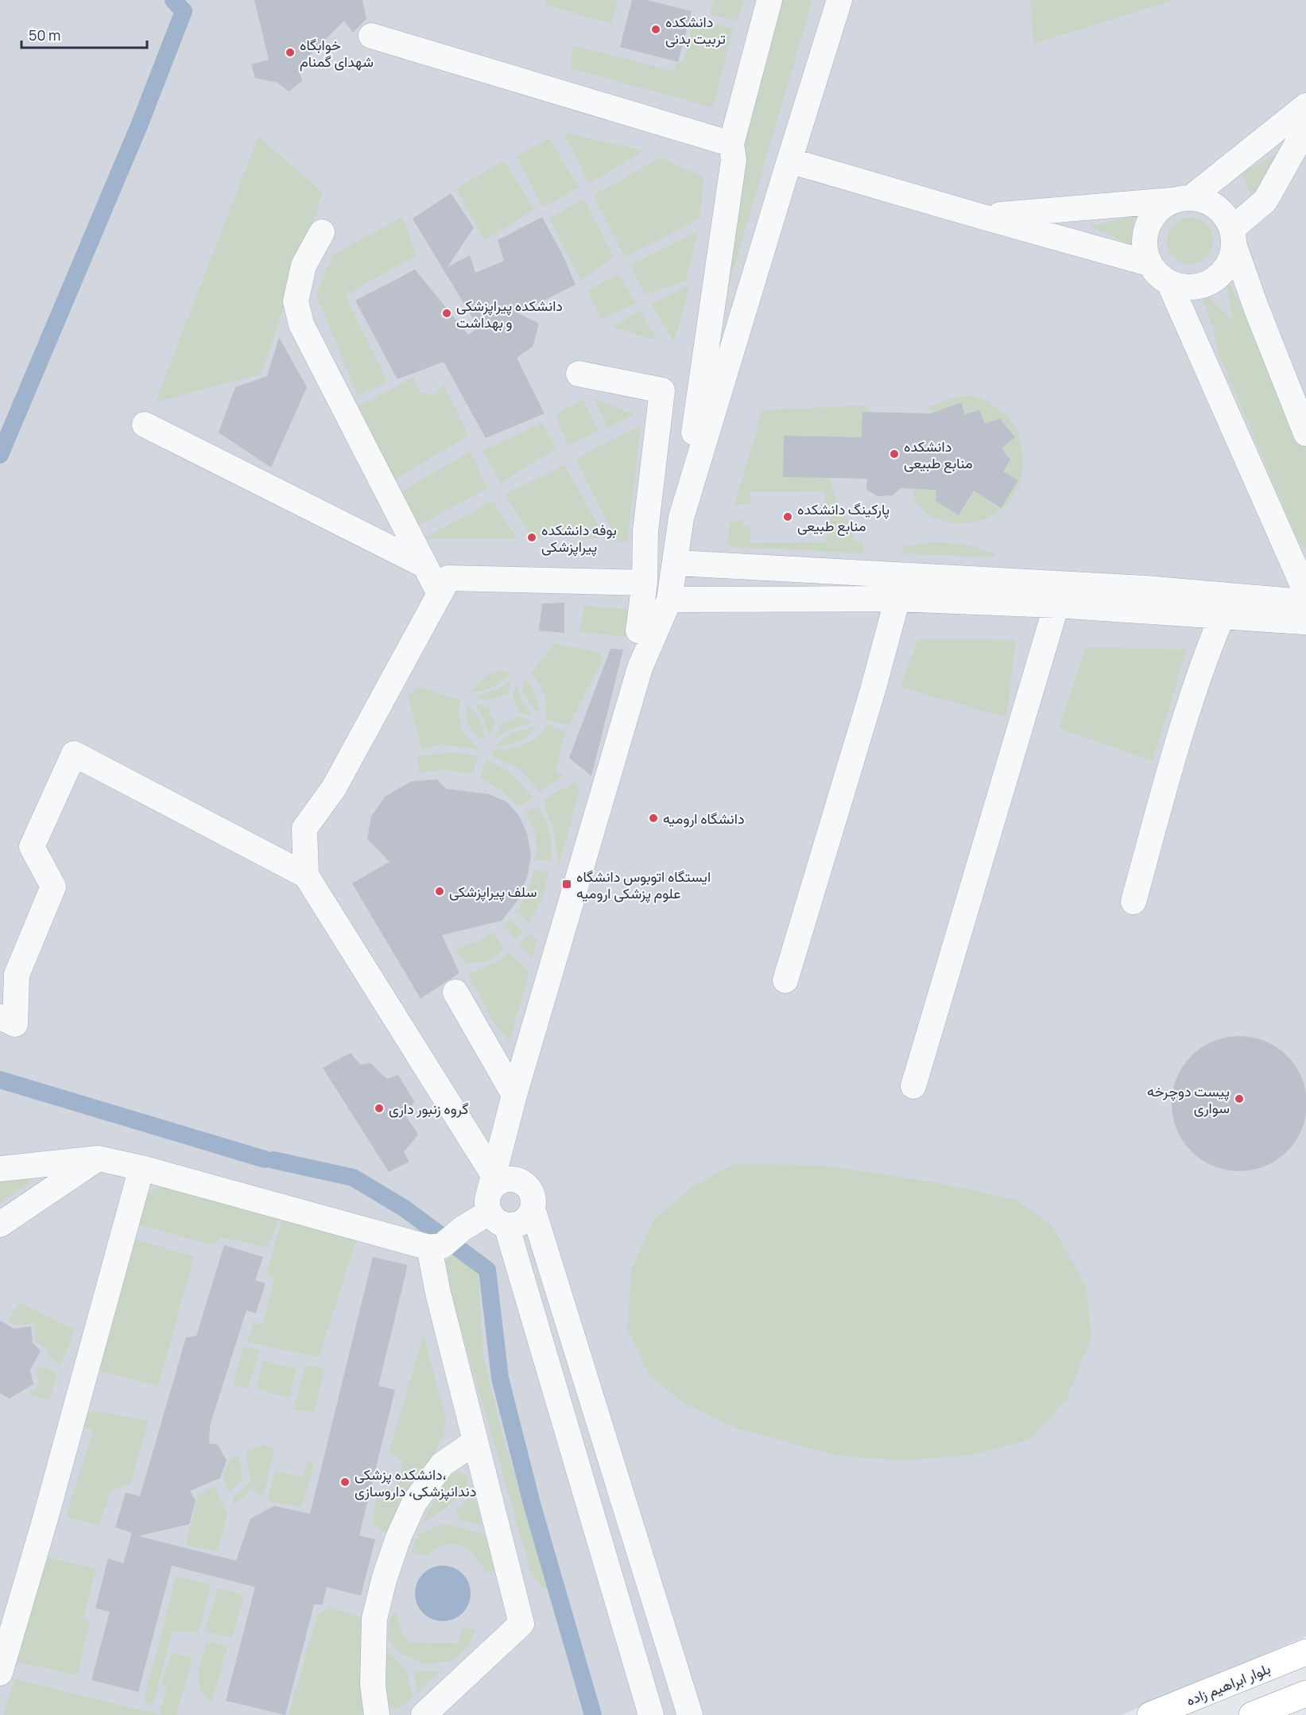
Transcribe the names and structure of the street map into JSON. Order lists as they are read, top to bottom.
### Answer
{
  "streets": {
    "highway": ["بلوار ابراهیم زاده"]
  },
  "places": {
    "other": [
      "دانشکده تربیت بدنی",
      "خوابگاه شهدای گمنام",
      "دانشکده پیراپزشکی و بهداشت",
      "دانشکده منابع طبیعی",
      "پارکینگ دانشکده منابع طبیعی",
      "بوفه دانشکده پیراپزشکی",
      "دانشگاه ارومیه",
      "سلف پیراپزشکی",
      "پیست دوچرخه سواری",
      "گروه زنبور داری",
      "دانشکده پزشکی، دندانپزشکی، داروسازی"
    ],
    "transit": ["ایستگاه اتوبوس دانشگاه علوم پزشکی ارومیه"]
  },
  "scale_bar": "50 m"
}
